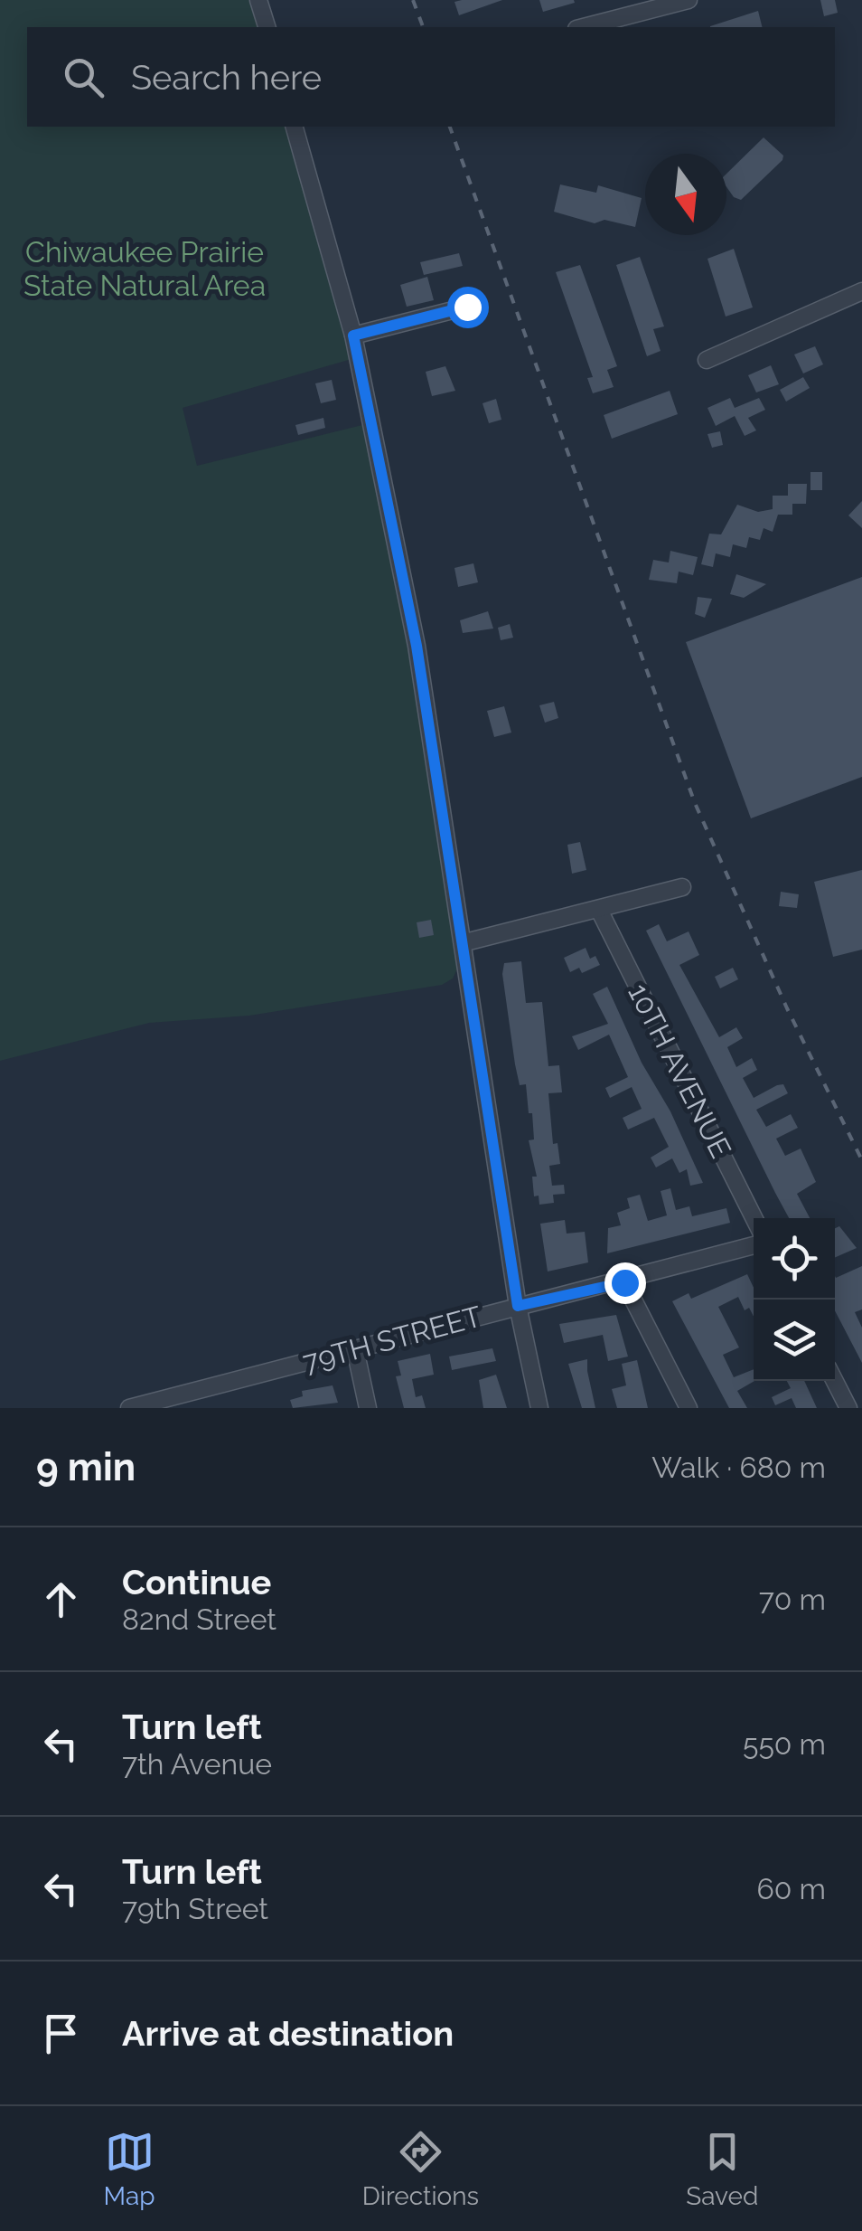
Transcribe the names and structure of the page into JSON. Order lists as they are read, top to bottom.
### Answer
{
  "streets": {
    "street": ["10TH AVENUE", "79TH STREET"]
  },
  "parks": ["Chiwaukee Prairie State Natural Area"],
  "north": "bottom",
  "page": {
    "search": "Search here",
    "heading": ["9 min", "Walk · 680 m"],
    "list": [
      ["Continue", "82nd Street", "70 m"],
      ["Turn left", "7th Avenue", "550 m"],
      ["Turn left", "79th Street", "60 m"],
      "Arrive at destination"
    ],
    "nav": ["Map", "Directions", "Saved"]
  }
}
